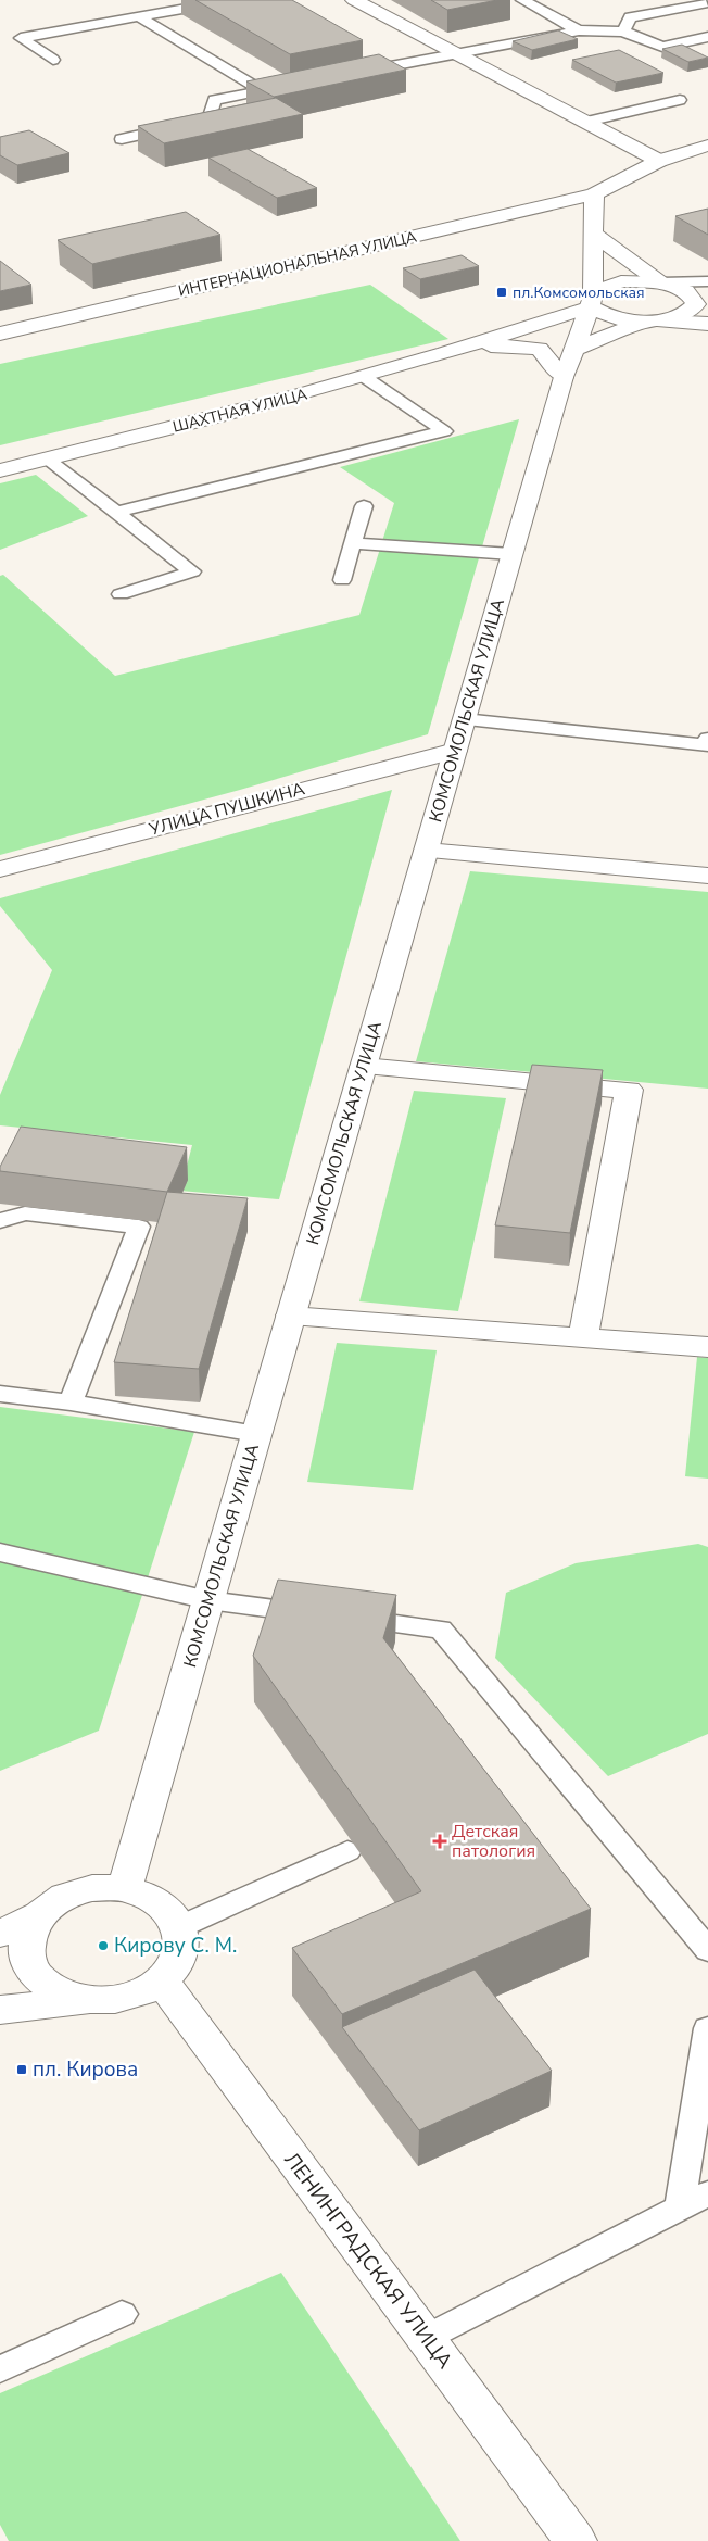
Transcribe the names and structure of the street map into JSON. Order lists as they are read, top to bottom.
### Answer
{
  "streets": {
    "street": [
      "ИНТЕРНАЦИОНАЛЬНАЯ УЛИЦА",
      "ШАХТНАЯ УЛИЦА",
      "КОМСОМОЛЬСКАЯ УЛИЦА",
      "УЛИЦА ПУШКИНА",
      "ЛЕНИНГРАДСКАЯ УЛИЦА"
    ]
  },
  "crossings": [
    ["ШАХТНАЯ УЛИЦА", "КОМСОМОЛЬСКАЯ УЛИЦА"],
    ["КОМСОМОЛЬСКАЯ УЛИЦА", "УЛИЦА ПУШКИНА"],
    ["КОМСОМОЛЬСКАЯ УЛИЦА", "ЛЕНИНГРАДСКАЯ УЛИЦА"]
  ],
  "places": {
    "transit": ["пл.Комсомольская", "пл. Кирова"],
    "health": ["Детская патология"],
    "other": ["Кирову С. М."]
  }
}
